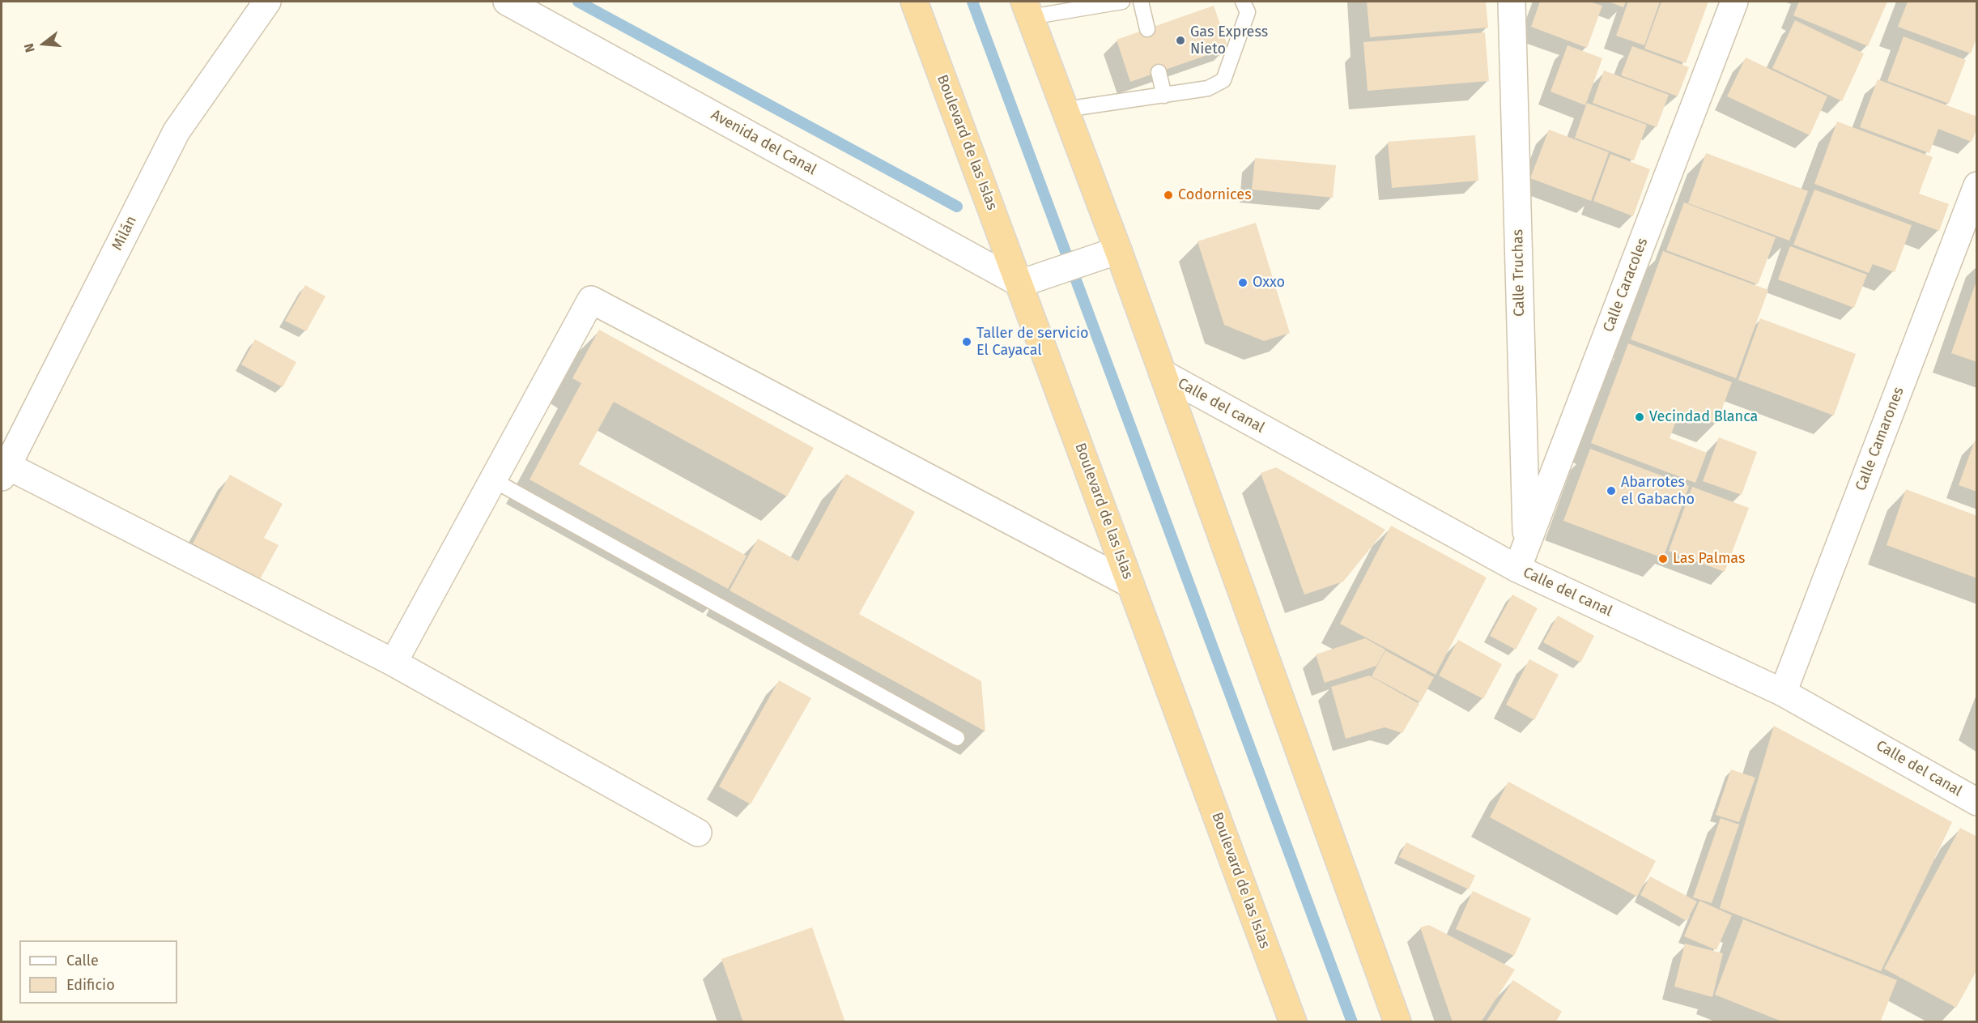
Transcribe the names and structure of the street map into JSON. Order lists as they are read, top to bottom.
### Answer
{
  "streets": {
    "highway": ["Boulevard de las Islas"],
    "street": [
      "Avenida del Canal",
      "Milán",
      "Calle Truchas",
      "Calle Caracoles",
      "Calle del canal",
      "Calle Camarones"
    ]
  },
  "crossings": [
    ["Avenida del Canal", "Boulevard de las Islas"],
    ["Calle Truchas", "Calle Caracoles"],
    ["Calle Truchas", "Calle del canal"],
    ["Calle Caracoles", "Calle del canal"],
    ["Calle del canal", "Calle Camarones"]
  ],
  "places": [
    "Gas Express Nieto",
    "Codornices",
    "Oxxo",
    "Taller de servicio El Cayacal",
    "Vecindad Blanca",
    "Abarrotes el Gabacho",
    "Las Palmas"
  ],
  "legend": ["Calle", "Edificio"],
  "north": "left"
}
